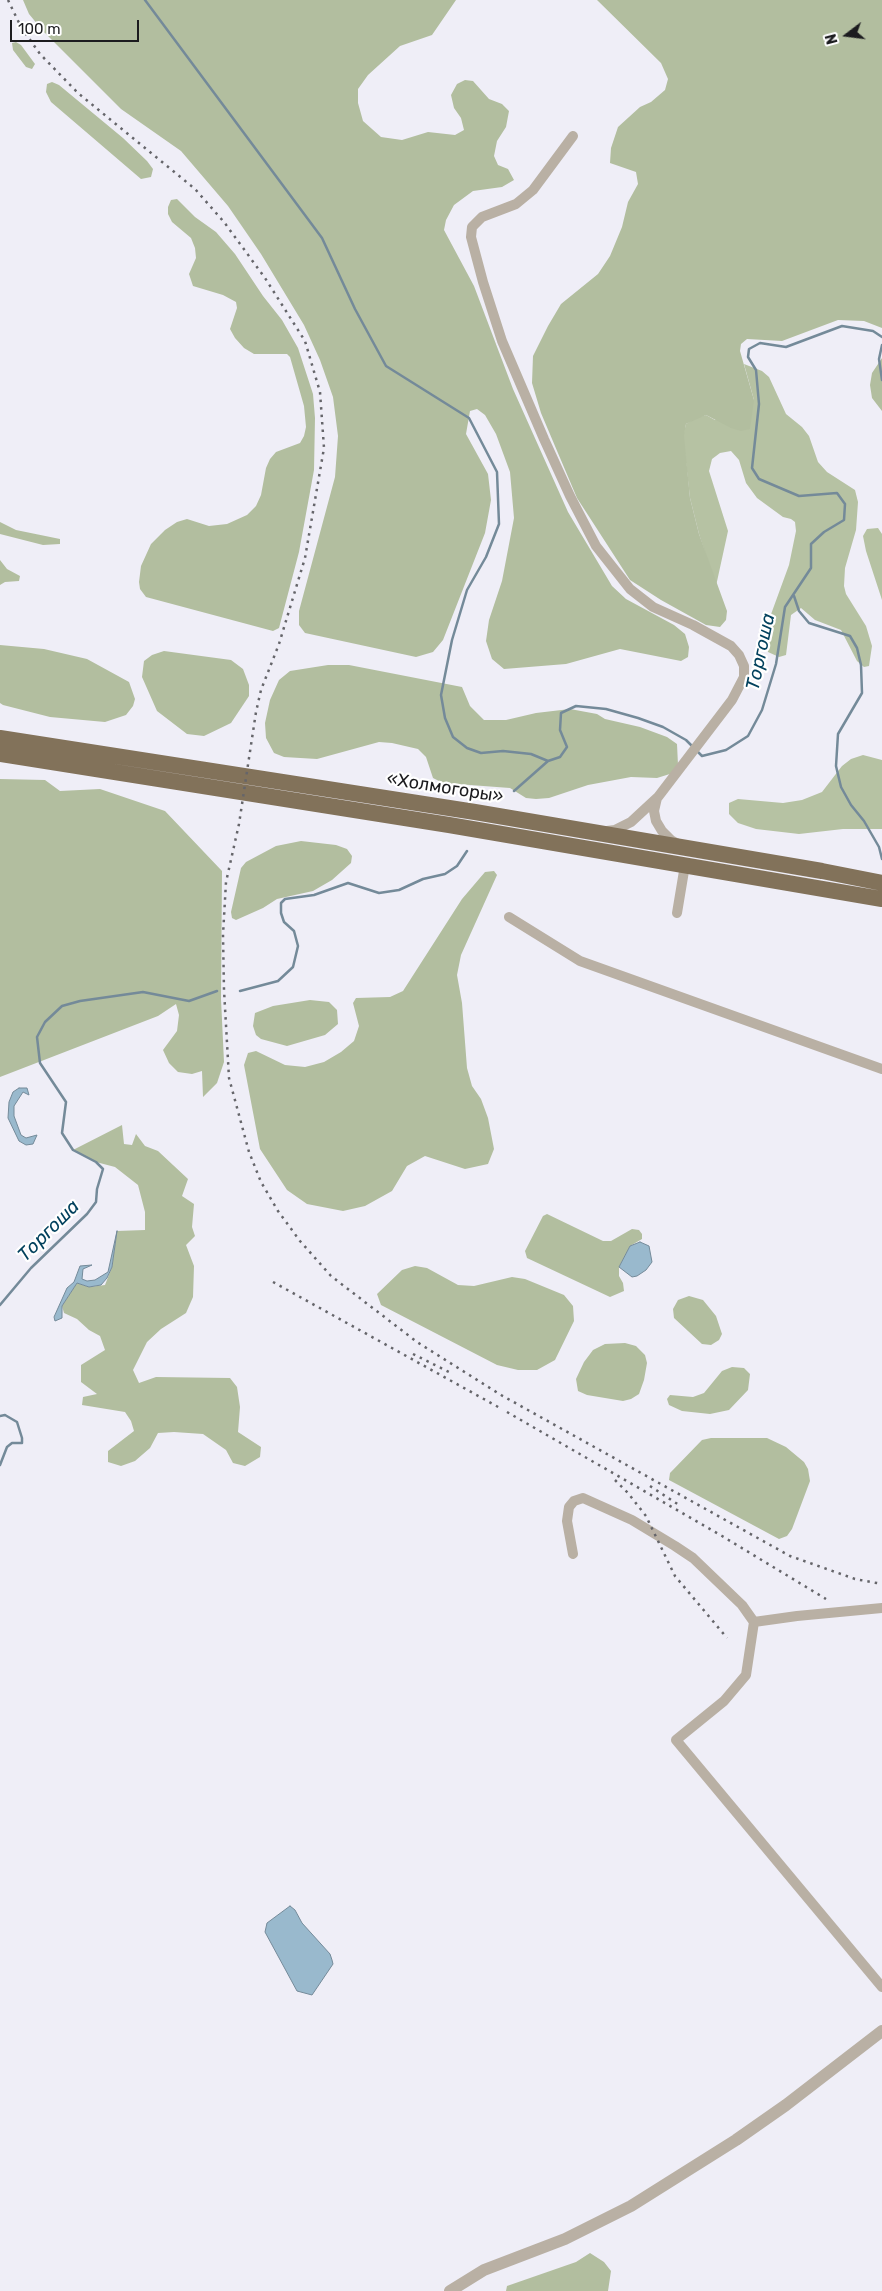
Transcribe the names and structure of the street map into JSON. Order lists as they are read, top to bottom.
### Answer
{
  "streets": {
    "highway": ["«Холмогоры»"]
  },
  "water": ["Торгоша"],
  "scale_bar": "100 m",
  "north": "left"
}
